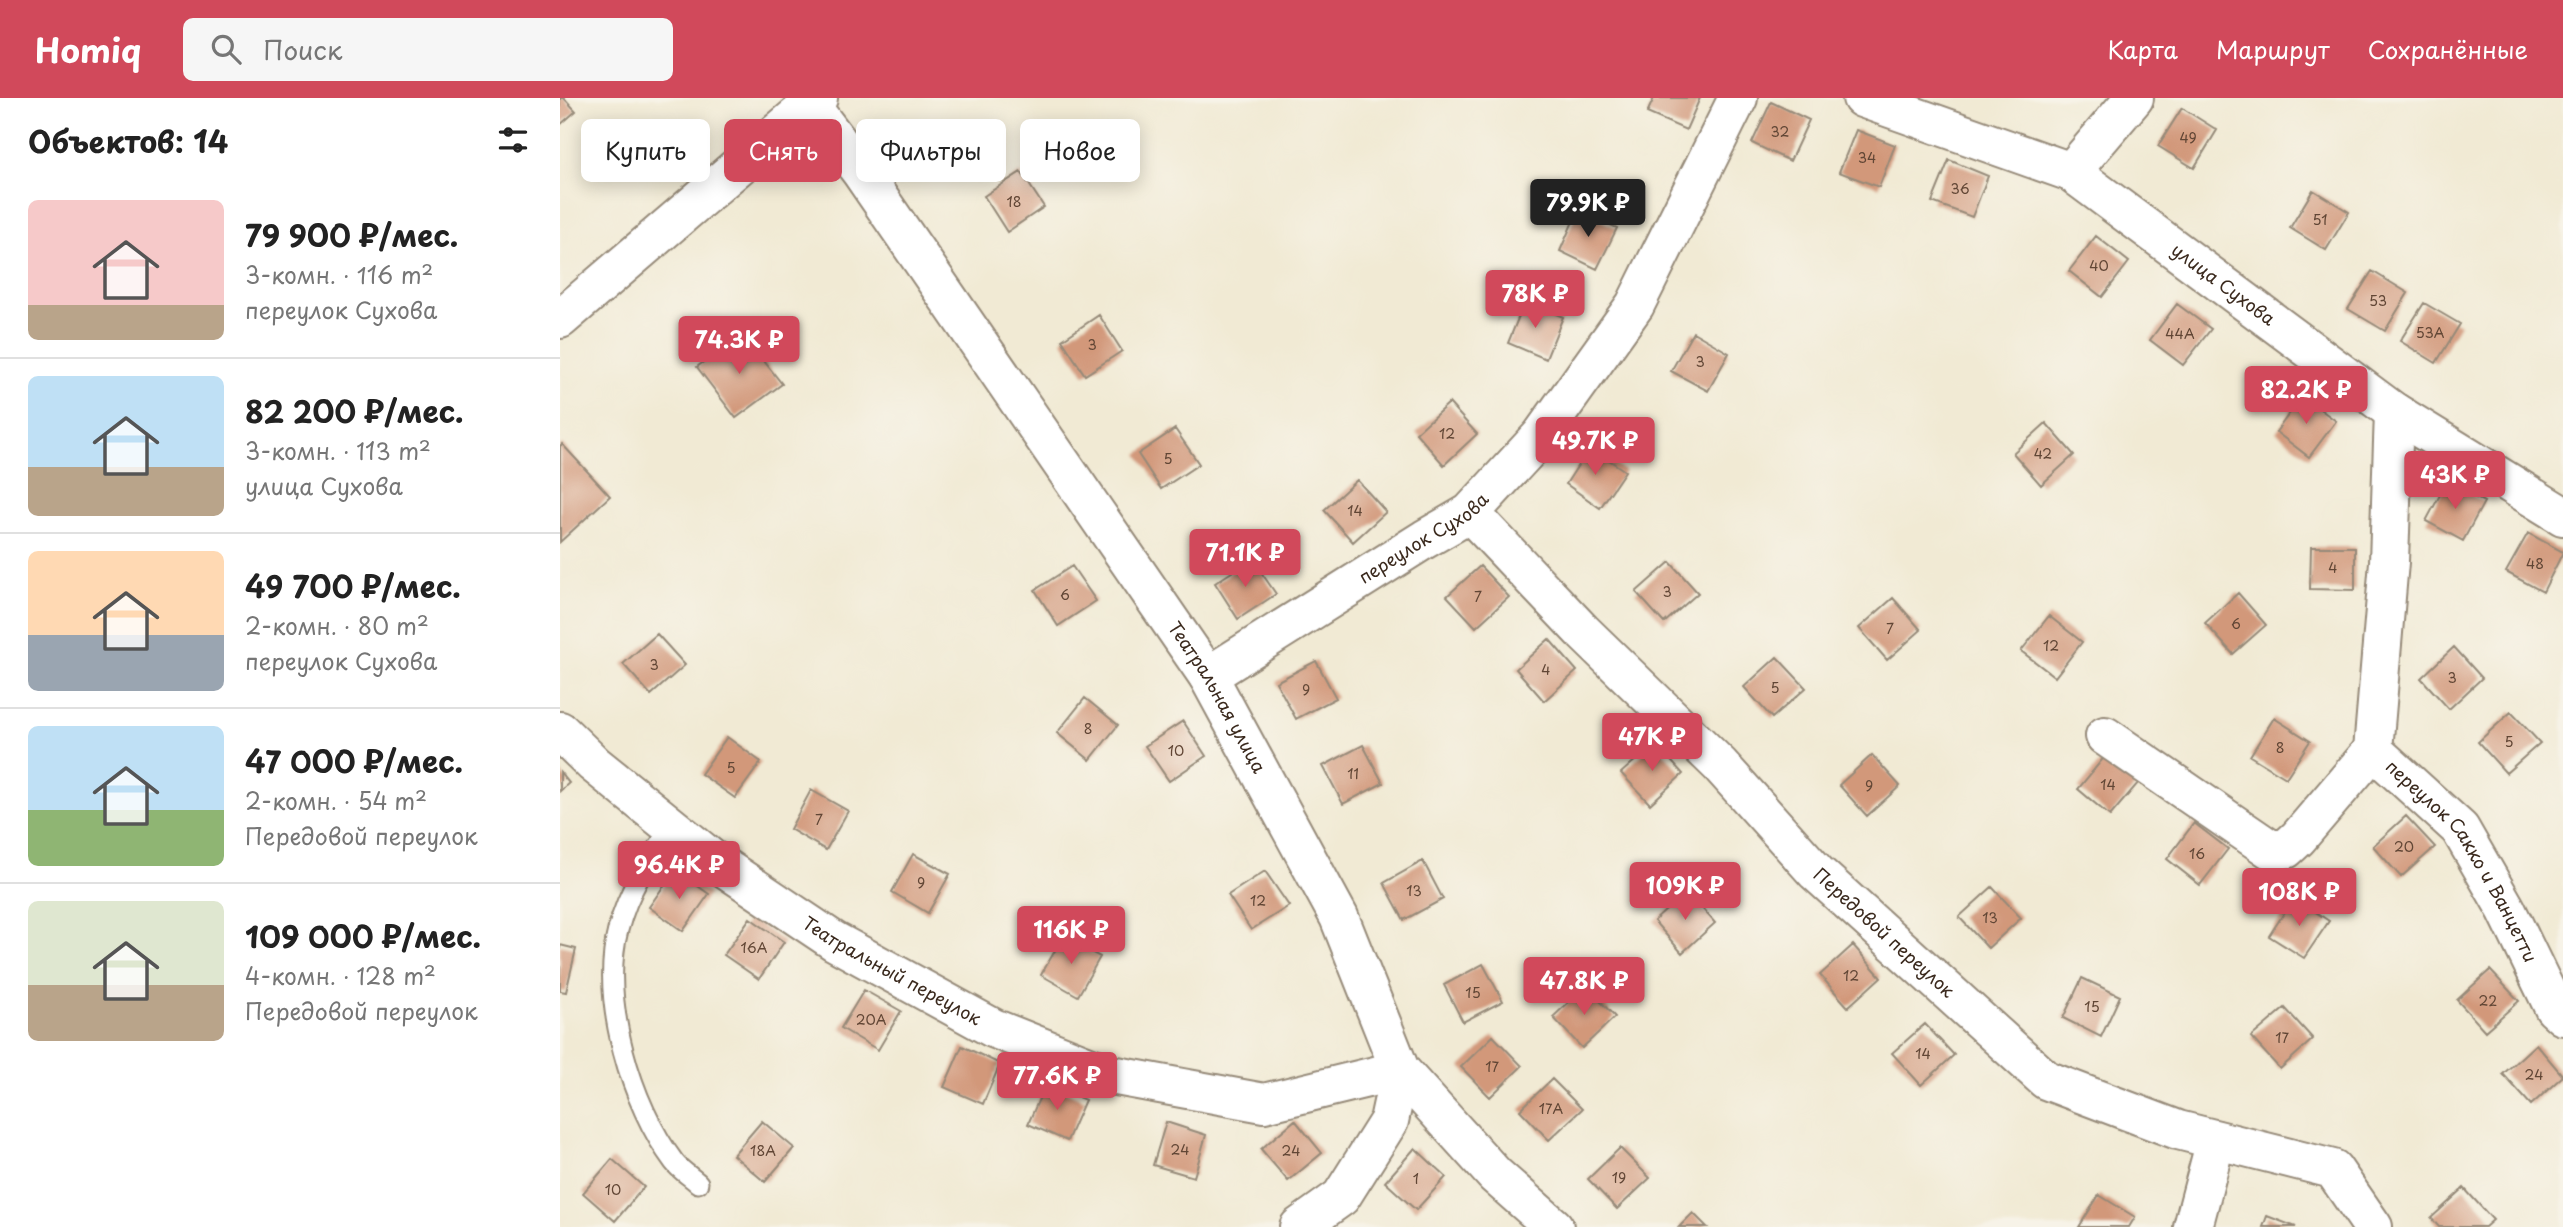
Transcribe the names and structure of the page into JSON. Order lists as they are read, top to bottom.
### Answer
{
  "streets": {
    "street": [
      "улица Сухова",
      "переулок Сухова",
      "Театральная улица",
      "переулок Сакко и Ванцетти",
      "Передовой переулок",
      "Театральный переулок"
    ]
  },
  "crossings": [
    ["улица Сухова", "переулок Сакко и Ванцетти"],
    ["переулок Сухова", "Театральная улица"],
    ["переулок Сухова", "Передовой переулок"],
    ["Театральная улица", "Театральный переулок"]
  ],
  "house_numbers": [
    "32",
    "49",
    "34",
    "36",
    "18",
    "51",
    "40",
    "53",
    "53А",
    "44А",
    "3",
    "3",
    "12",
    "42",
    "5",
    "14",
    "48",
    "4",
    "3",
    "6",
    "7",
    "6",
    "7",
    "12",
    "3",
    "4",
    "3",
    "5",
    "9",
    "8",
    "5",
    "8",
    "10",
    "5",
    "11",
    "14",
    "9",
    "7",
    "20",
    "16",
    "9",
    "13",
    "12",
    "13",
    "16А",
    "12",
    "15",
    "22",
    "15",
    "20А",
    "17",
    "14",
    "17",
    "24",
    "17А",
    "24",
    "18А",
    "24",
    "19",
    "1",
    "10"
  ],
  "page": {
    "header": "Homiq",
    "search": "Поиск",
    "nav": ["Карта", "Маршрут", "Сохранённые"],
    "heading": "Объектов: 14",
    "chip": [
      "Купить",
      "Снять",
      "Фильтры",
      "Новое"
    ],
    "price": [
      "79.9K ₽",
      "78K ₽",
      "74.3K ₽",
      "82.2K ₽",
      "49.7K ₽",
      "43K ₽",
      "71.1K ₽",
      "47K ₽",
      "96.4K ₽",
      "109K ₽",
      "108K ₽",
      "116K ₽",
      "47.8K ₽",
      "77.6K ₽"
    ],
    "list": [
      {
        "name": "79 900 ₽/мес.",
        "note": "3-комн. · 116 m² · переулок Сухова"
      },
      {
        "name": "82 200 ₽/мес.",
        "note": "3-комн. · 113 m² · улица Сухова"
      },
      {
        "name": "49 700 ₽/мес.",
        "note": "2-комн. · 80 m² · переулок Сухова"
      },
      {
        "name": "47 000 ₽/мес.",
        "note": "2-комн. · 54 m² · Передовой переулок"
      },
      {
        "name": "109 000 ₽/мес.",
        "note": "4-комн. · 128 m² · Передовой переулок"
      }
    ]
  }
}
